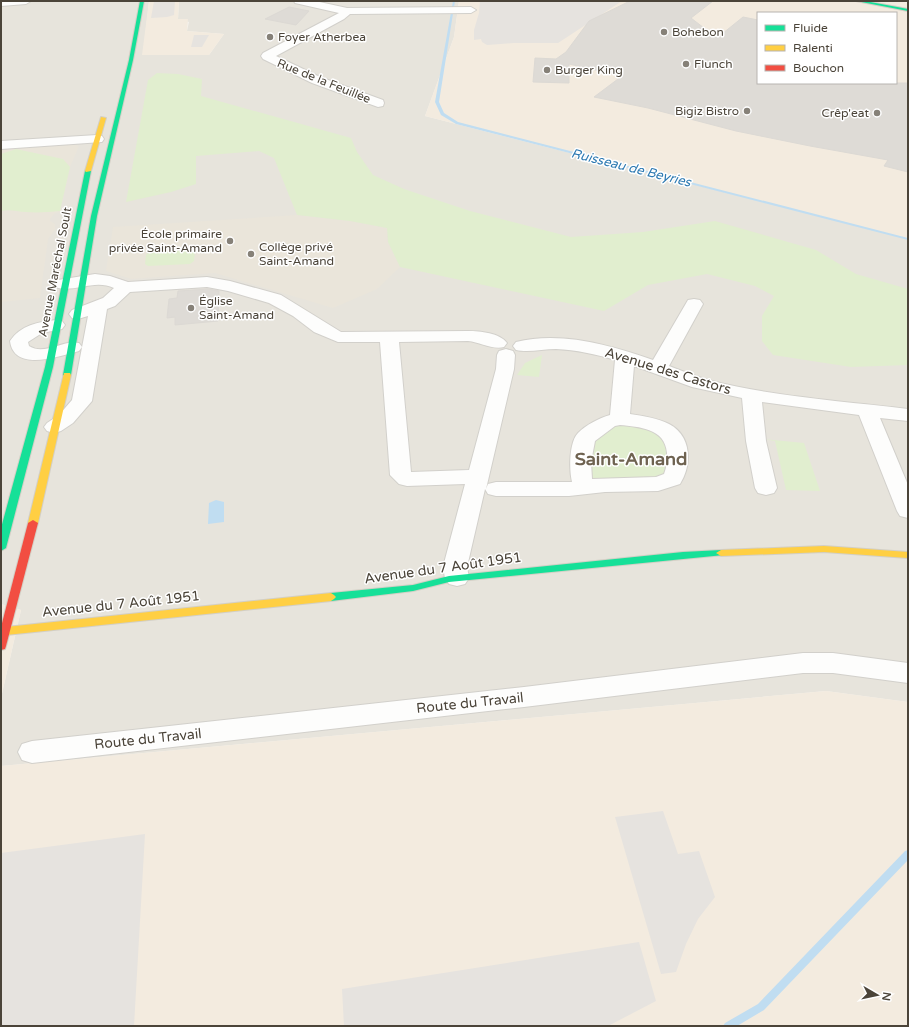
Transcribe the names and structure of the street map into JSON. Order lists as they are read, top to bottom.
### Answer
{
  "streets": {
    "main road": ["Avenue Maréchal Soult", "Avenue du 7 Août 1951"],
    "street": ["Rue de la Feuillée", "Avenue des Castors", "Route du Travail"]
  },
  "districts": ["Saint-Amand"],
  "water": ["Ruisseau de Beyries"],
  "places": [
    "Bohebon",
    "Foyer Atherbea",
    "Flunch",
    "Burger King",
    "Bigiz Bistro",
    "Crêp'eat",
    "École primaire privée Saint-Amand",
    "Collège privé Saint-Amand",
    "Église Saint-Amand"
  ],
  "legend": ["Fluide", "Ralenti", "Bouchon"],
  "north": "right"
}
